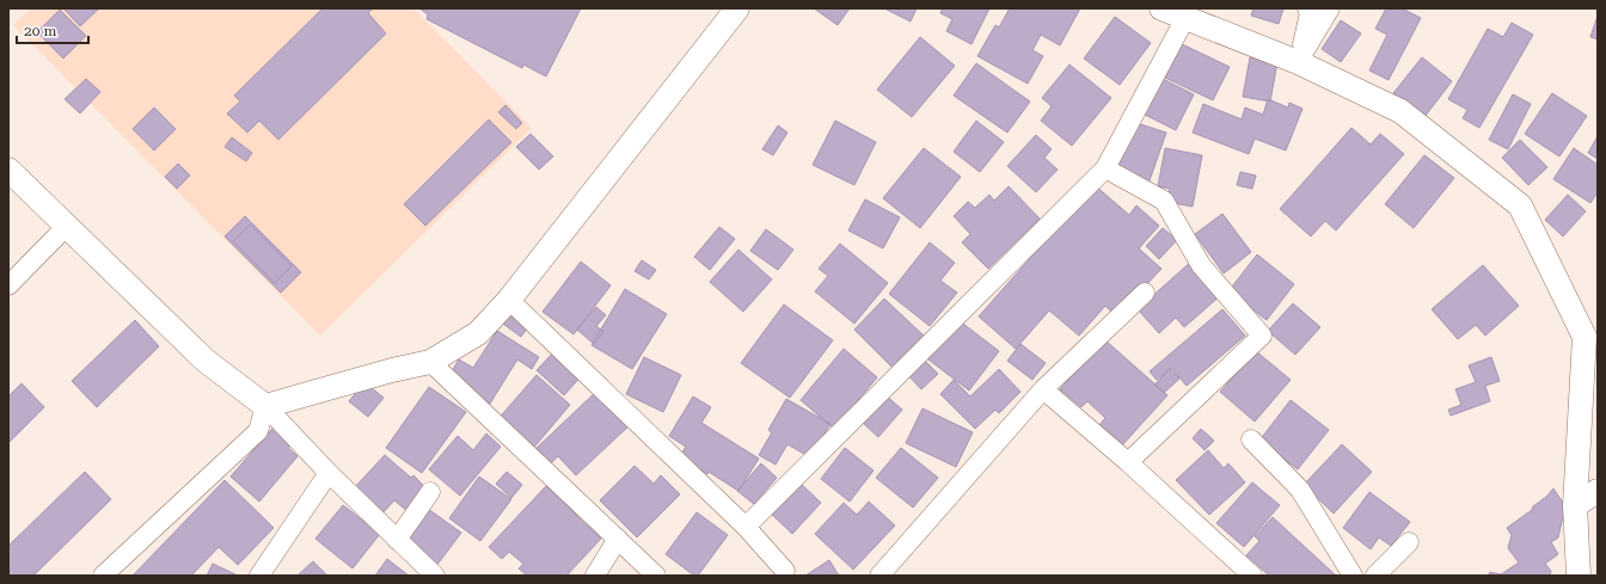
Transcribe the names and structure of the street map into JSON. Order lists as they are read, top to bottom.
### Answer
{
  "scale_bar": "20 m"
}
